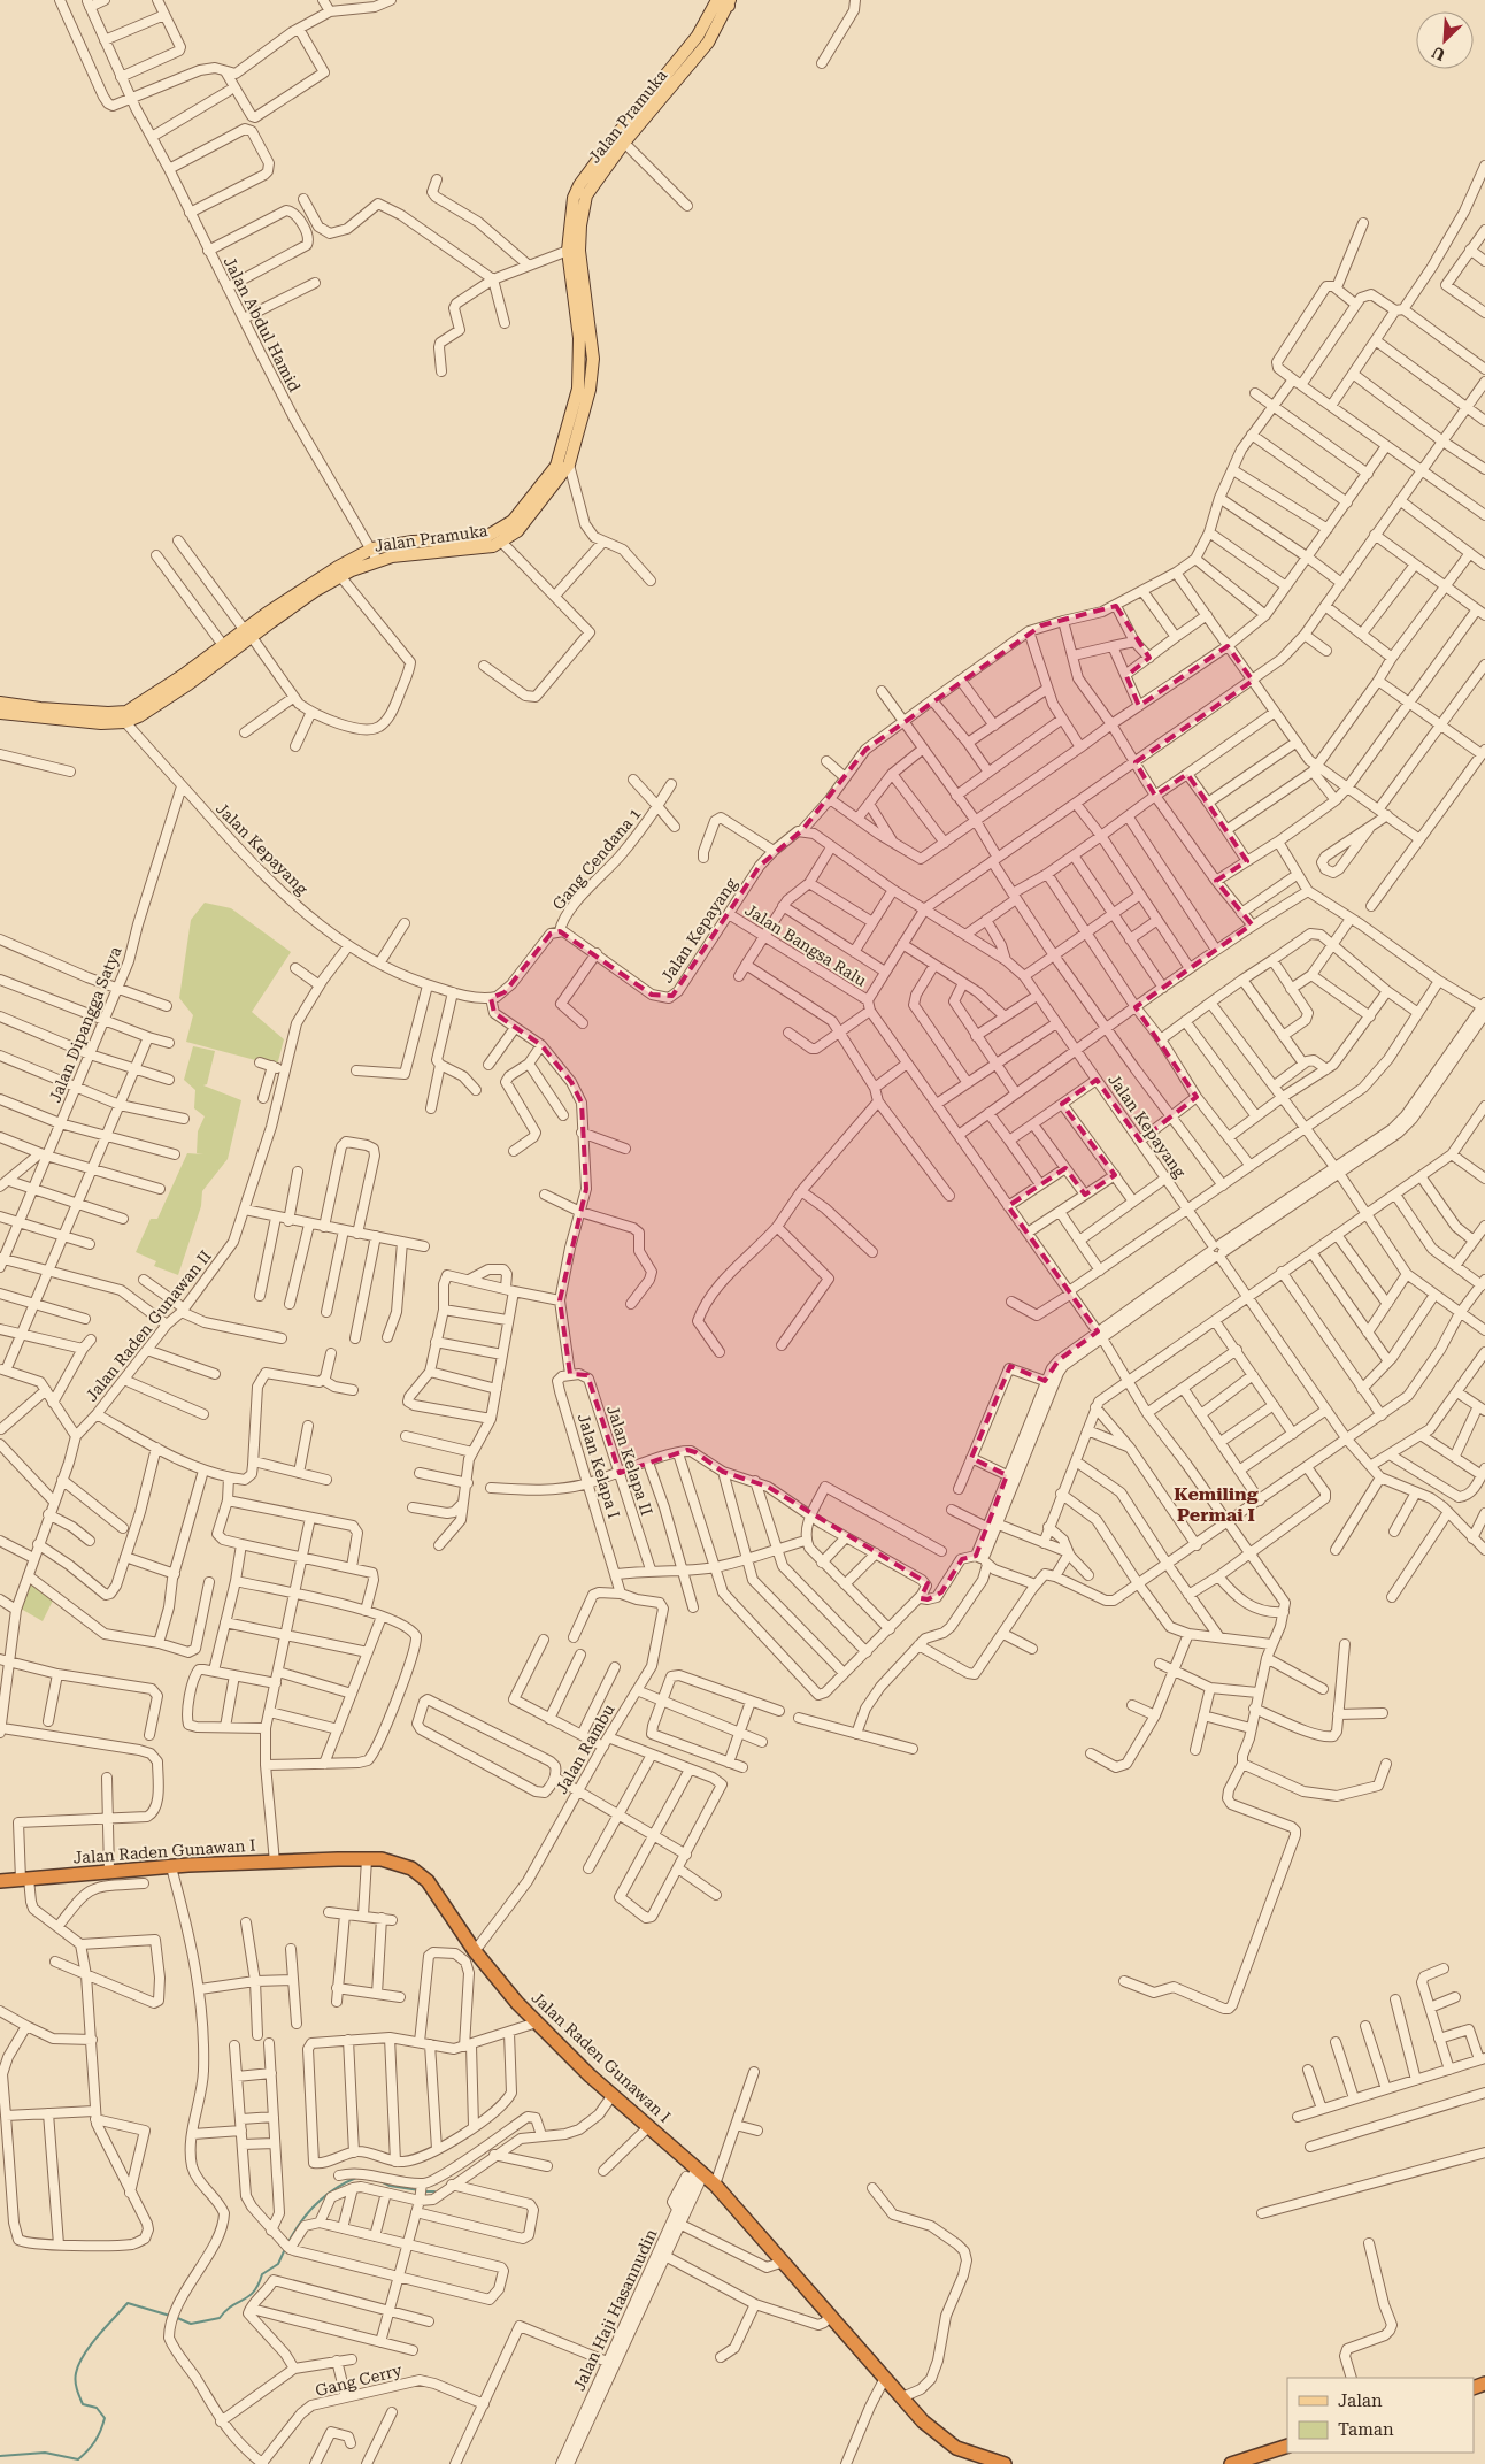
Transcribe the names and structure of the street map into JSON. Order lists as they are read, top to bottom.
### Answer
{
  "streets": {
    "highway": ["Jalan Raden Gunawan I"],
    "main road": ["Jalan Pramuka"],
    "street": [
      "Jalan Abdul Hamid",
      "Jalan Kepayang",
      "Gang Cendana 1",
      "Jalan Bangsa Ralu",
      "Jalan Dipangga Satya",
      "Jalan Raden Gunawan II",
      "Jalan Kelapa II",
      "Jalan Kelapa I",
      "Jalan Rambu",
      "Jalan Haji Hasannudin",
      "Gang Cerry"
    ]
  },
  "crossings": [
    ["Jalan Pramuka", "Jalan Abdul Hamid"],
    ["Jalan Pramuka", "Jalan Kepayang"],
    ["Jalan Kepayang", "Gang Cendana 1"],
    ["Jalan Kepayang", "Jalan Bangsa Ralu"],
    ["Jalan Kepayang", "Jalan Dipangga Satya"],
    ["Jalan Kepayang", "Jalan Raden Gunawan II"],
    ["Jalan Kelapa II", "Jalan Kelapa I"],
    ["Jalan Rambu", "Jalan Raden Gunawan I"],
    ["Jalan Raden Gunawan I", "Jalan Haji Hasannudin"]
  ],
  "districts": ["Kemiling Permai I"],
  "legend": ["Jalan", "Taman"],
  "north": "bottom left"
}
